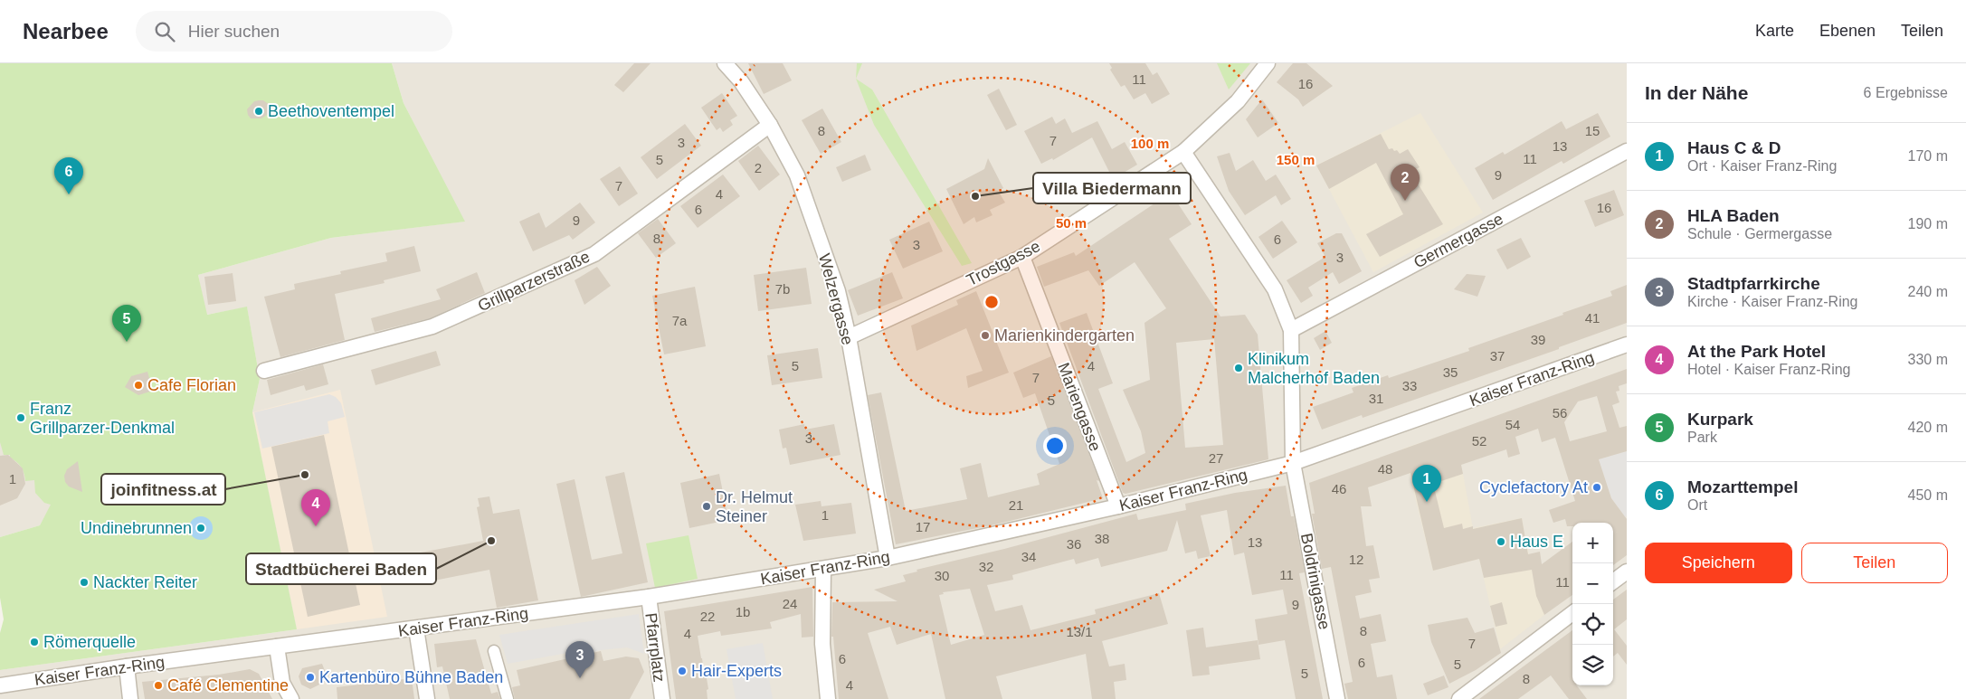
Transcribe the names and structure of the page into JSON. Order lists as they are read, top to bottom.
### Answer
{
  "streets": {
    "street": [
      "Germergasse",
      "Trostgasse",
      "Grillparzerstraße",
      "Welzergasse",
      "Kaiser Franz-Ring",
      "Mariengasse",
      "Boldrinigasse",
      "Pfarrplatz"
    ]
  },
  "crossings": [
    ["Germergasse", "Boldrinigasse"],
    ["Trostgasse", "Welzergasse"],
    ["Trostgasse", "Mariengasse"],
    ["Grillparzerstraße", "Welzergasse"],
    ["Welzergasse", "Kaiser Franz-Ring"],
    ["Kaiser Franz-Ring", "Mariengasse"],
    ["Kaiser Franz-Ring", "Boldrinigasse"],
    ["Kaiser Franz-Ring", "Pfarrplatz"]
  ],
  "places": [
    "Beethoventempel",
    "Villa Biedermann",
    "Marienkindergarten",
    "Klinikum Malcherhof Baden",
    "Cafe Florian",
    "Franz Grillparzer-Denkmal",
    "joinfitness.at",
    "Cyclefactory At",
    "Dr. Helmut Steiner",
    "Undinebrunnen",
    "Stadtbücherei Baden",
    "Haus E",
    "Nackter Reiter",
    "Römerquelle",
    "Hair-Experts",
    "Kartenbüro Bühne Baden",
    "Café Clementine"
  ],
  "house_numbers": [
    "11",
    "16",
    "8",
    "15",
    "7",
    "3",
    "13",
    "11",
    "5",
    "2",
    "9",
    "7",
    "4",
    "16",
    "6",
    "9",
    "8",
    "6",
    "3",
    "3",
    "7b",
    "41",
    "7a",
    "39",
    "37",
    "5",
    "4",
    "35",
    "7",
    "33",
    "31",
    "5",
    "56",
    "54",
    "3",
    "52",
    "27",
    "48",
    "1",
    "46",
    "21",
    "1",
    "17",
    "38",
    "13",
    "36",
    "34",
    "12",
    "32",
    "11",
    "30",
    "11",
    "24",
    "9",
    "1b",
    "22",
    "8",
    "13/1",
    "4",
    "7",
    "6",
    "6",
    "5",
    "5",
    "8",
    "4"
  ],
  "page": {
    "header": "Nearbee",
    "search": "Hier suchen",
    "nav": ["Karte", "Ebenen", "Teilen"],
    "heading": ["In der Nähe", "6 Ergebnisse"],
    "list": [
      {
        "mark": "1",
        "name": "Haus C & D",
        "note": "Ort · Kaiser Franz-Ring",
        "value": "170 m"
      },
      {
        "mark": "2",
        "name": "HLA Baden",
        "note": "Schule · Germergasse",
        "value": "190 m"
      },
      {
        "mark": "3",
        "name": "Stadtpfarrkirche",
        "note": "Kirche · Kaiser Franz-Ring",
        "value": "240 m"
      },
      {
        "mark": "4",
        "name": "At the Park Hotel",
        "note": "Hotel · Kaiser Franz-Ring",
        "value": "330 m"
      },
      {
        "mark": "5",
        "name": "Kurpark",
        "note": "Park",
        "value": "420 m"
      },
      {
        "mark": "6",
        "name": "Mozarttempel",
        "note": "Ort",
        "value": "450 m"
      }
    ],
    "pins": [
      "6",
      "2",
      "5",
      "1",
      "4",
      "3"
    ],
    "map_buttons": ["+", "−"],
    "buttons": ["Speichern", "Teilen"]
  },
  "rings": ["100 m", "150 m", "50 m"]
}
